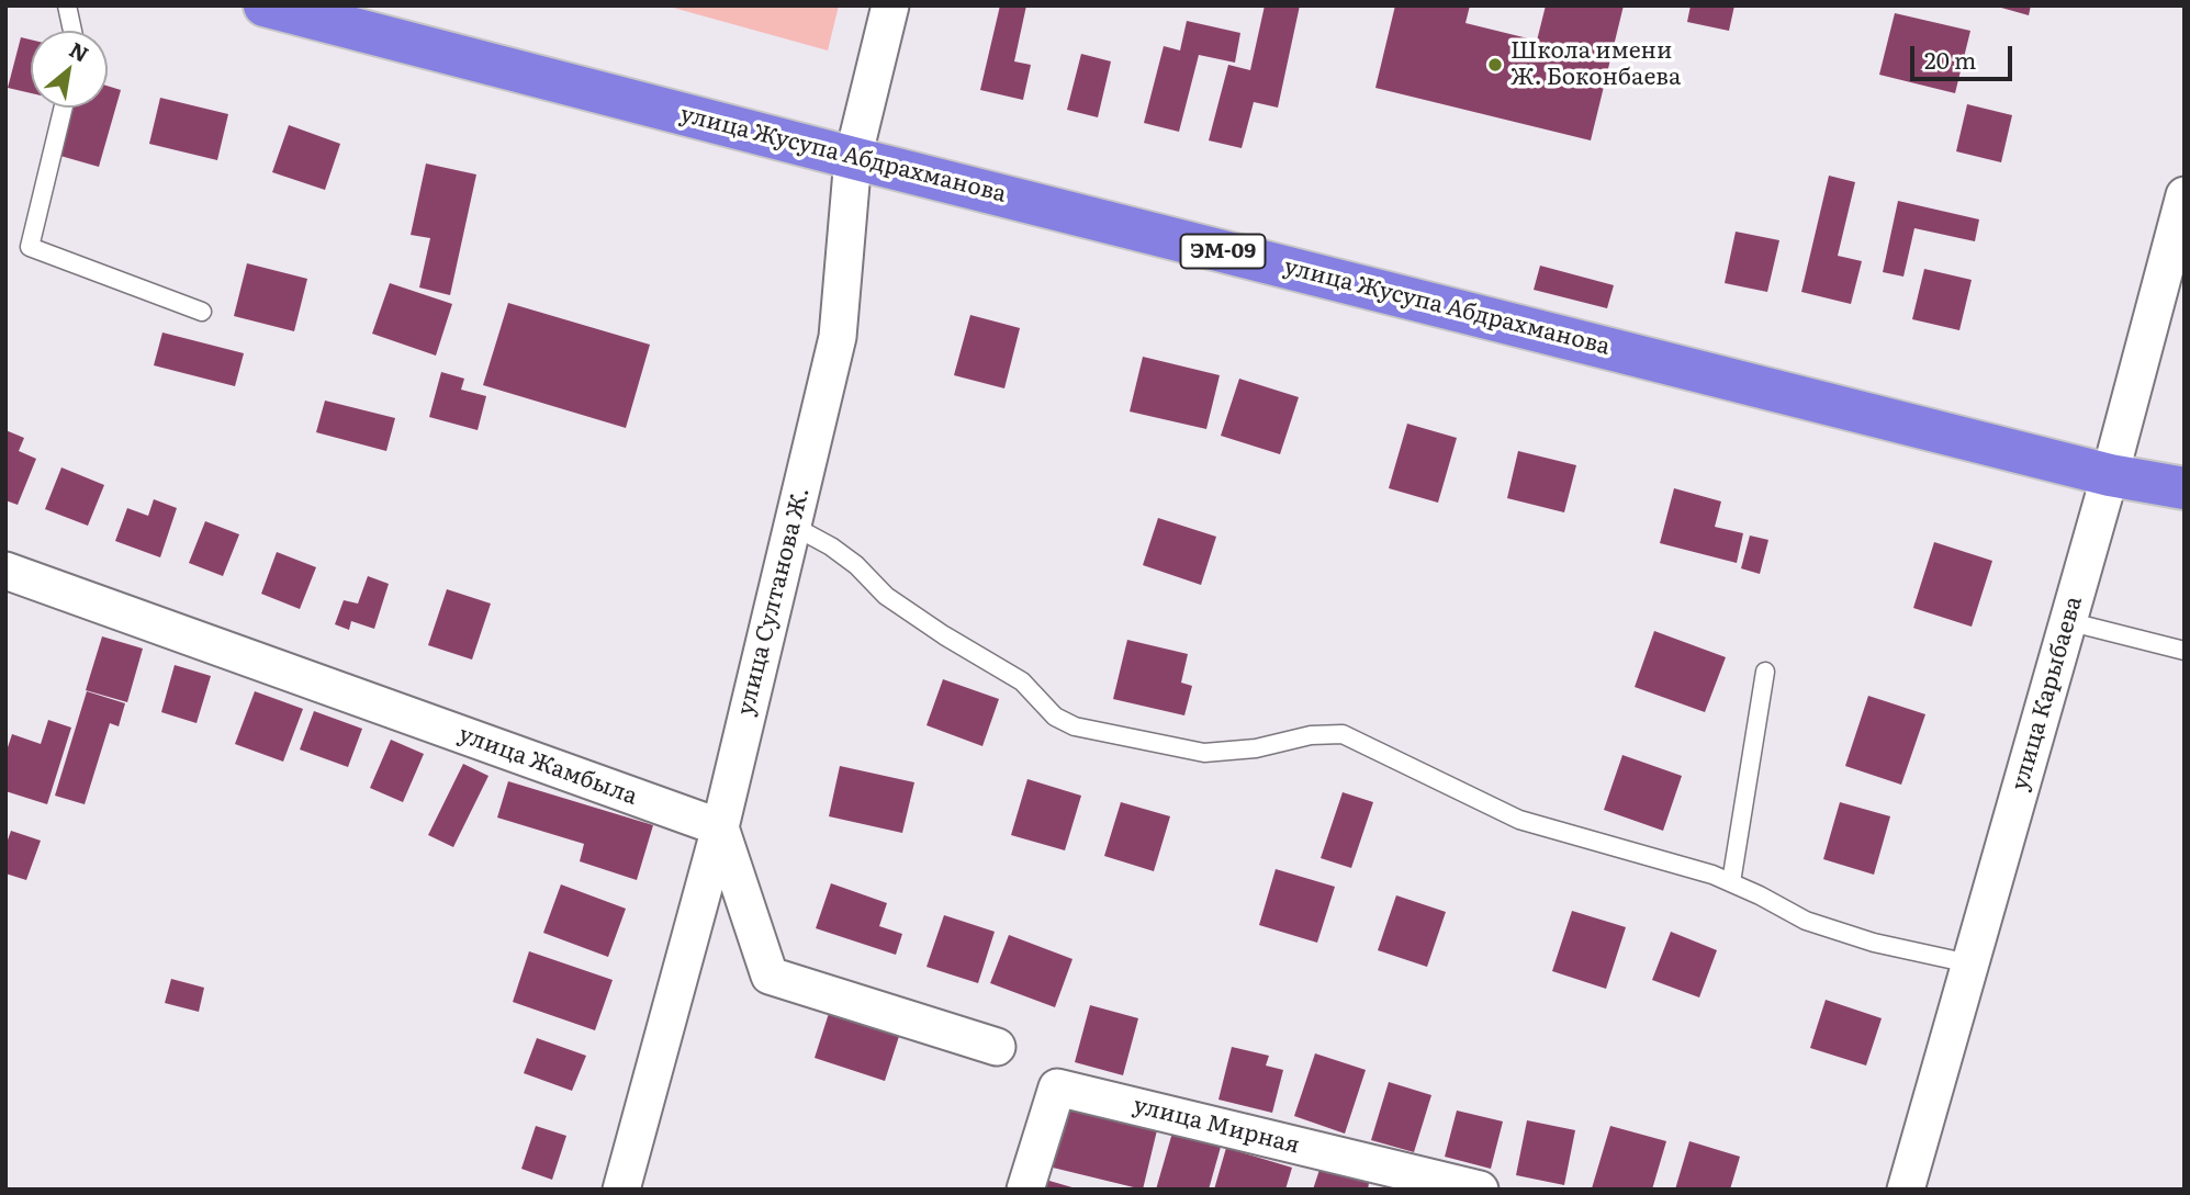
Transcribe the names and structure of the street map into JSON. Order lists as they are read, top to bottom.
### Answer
{
  "streets": {
    "highway": ["улица Жусупа Абдрахманова", "ЭМ-09"],
    "street": [
      "улица Султанова Ж.",
      "улица Карыбаева",
      "улица Жамбыла",
      "улица Мирная"
    ]
  },
  "crossings": [
    ["улица Жусупа Абдрахманова", "улица Султанова Ж."],
    ["улица Жусупа Абдрахманова", "улица Карыбаева"],
    ["улица Султанова Ж.", "улица Жамбыла"]
  ],
  "places": ["Школа имени Ж. Боконбаева"],
  "scale_bar": "20 m",
  "north": "top right"
}
